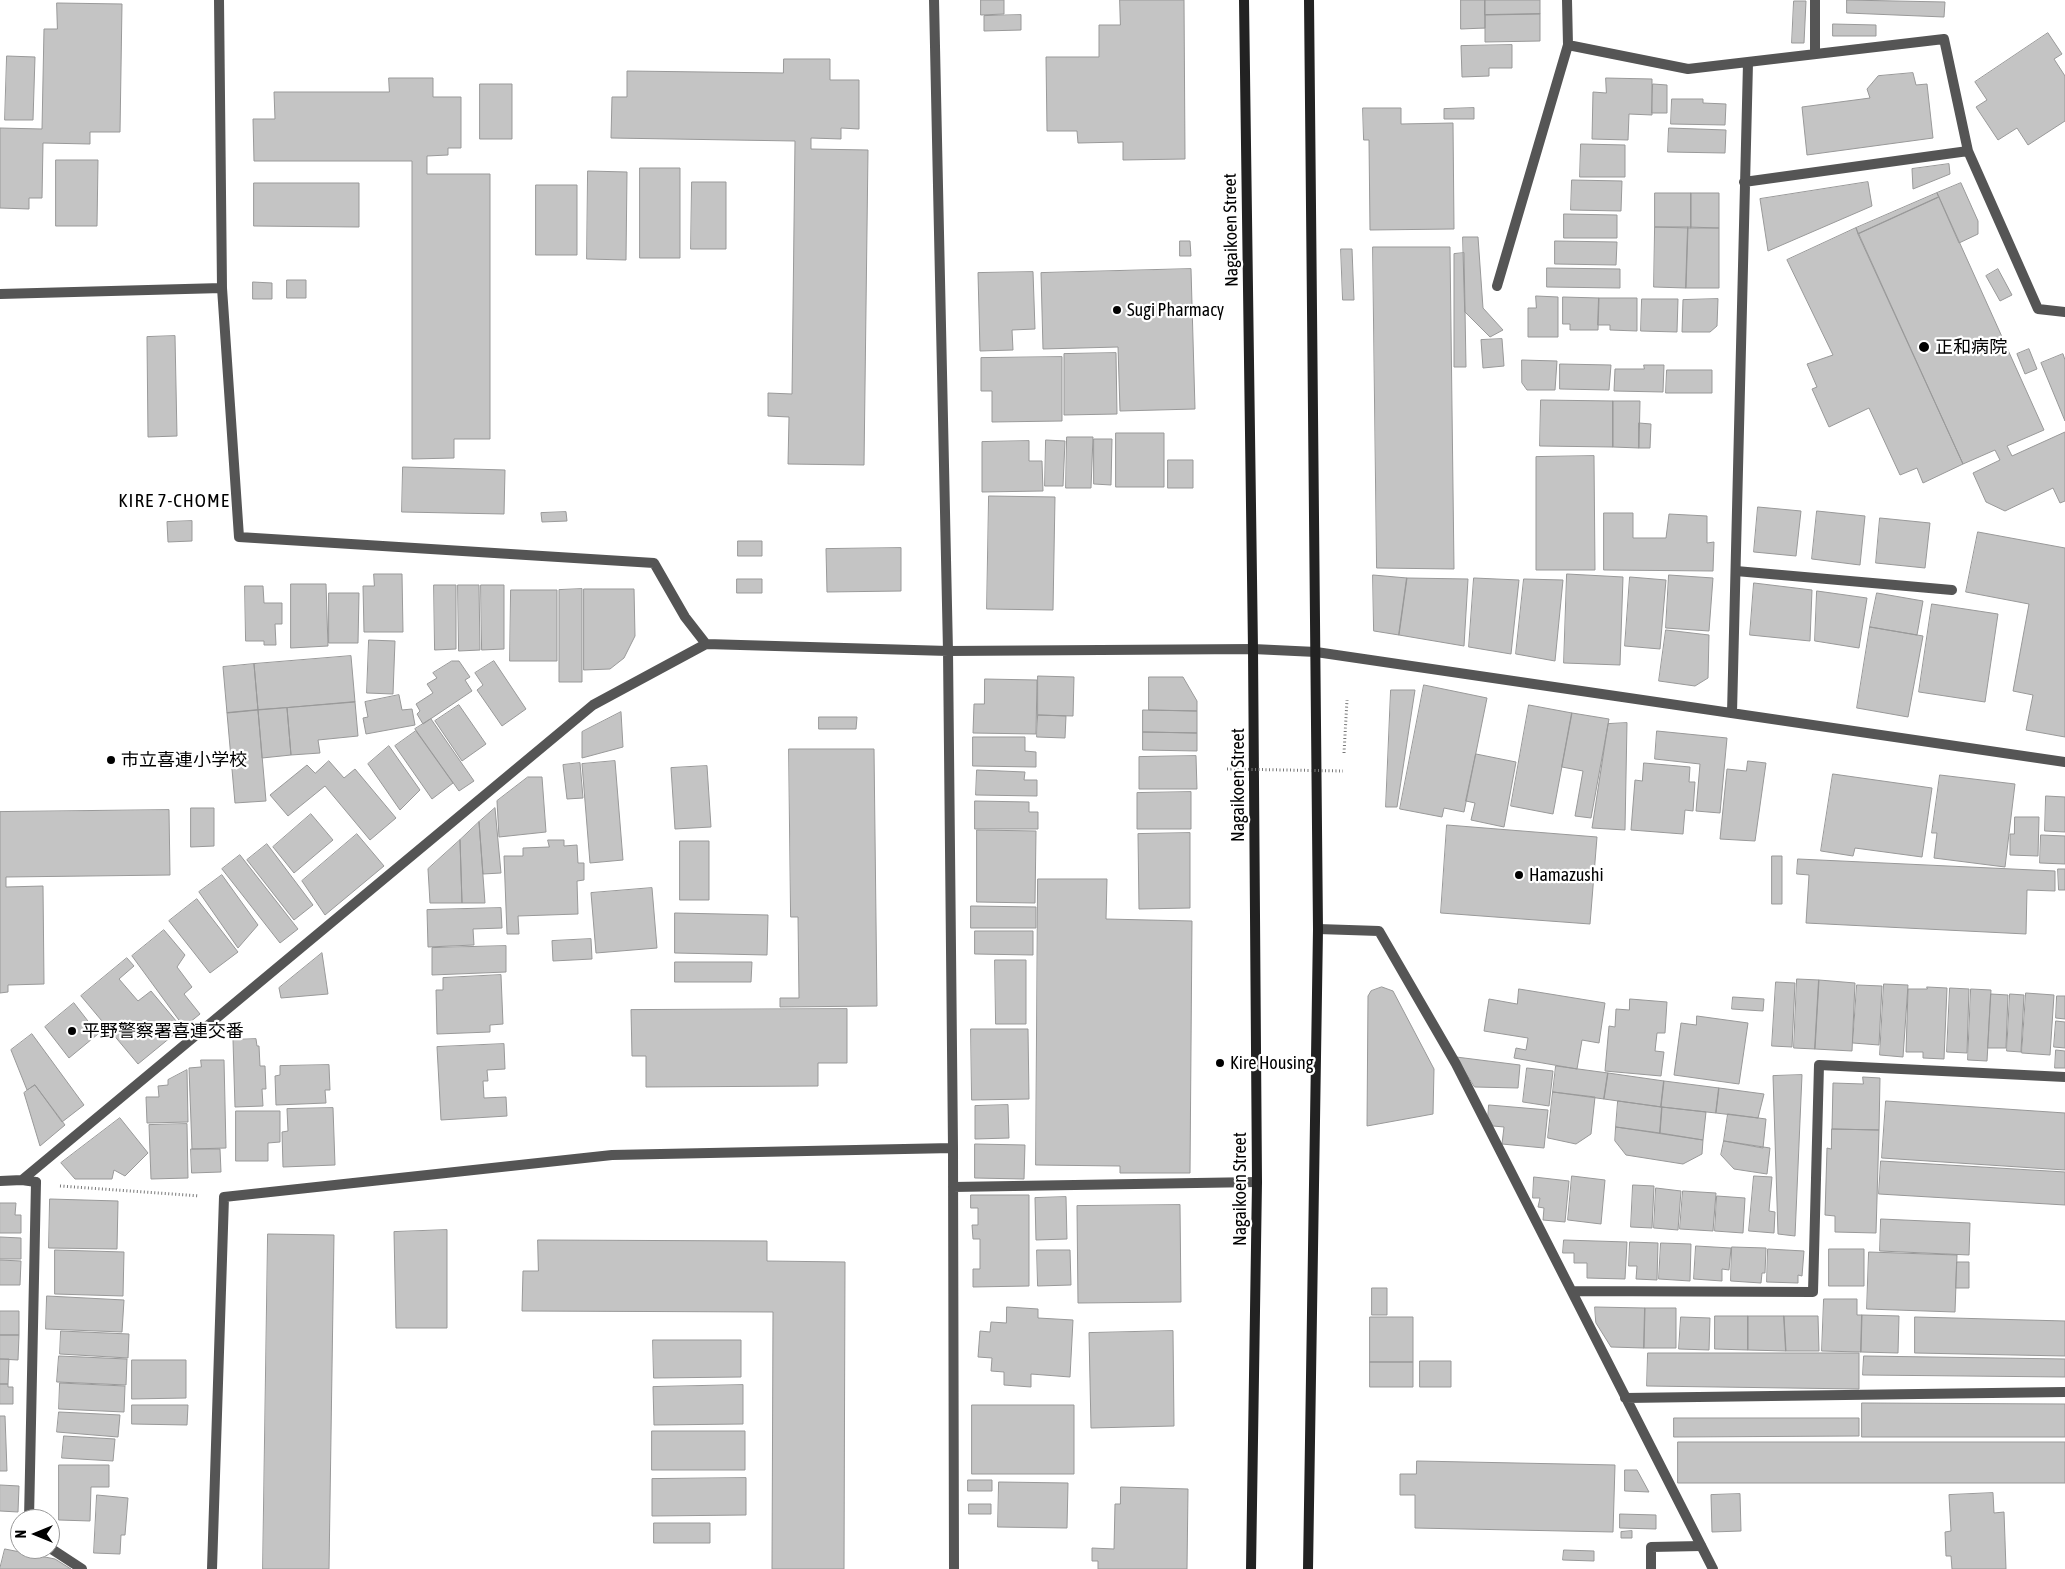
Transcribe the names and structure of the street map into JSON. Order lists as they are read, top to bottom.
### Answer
{
  "streets": {
    "main road": ["Nagaikoen Street"]
  },
  "districts": ["KIRE 7-CHOME"],
  "places": [
    "Sugi Pharmacy",
    "正和病院",
    "市立喜連小学校",
    "Hamazushi",
    "平野警察署喜連交番",
    "Kire Housing"
  ],
  "north": "left"
}
